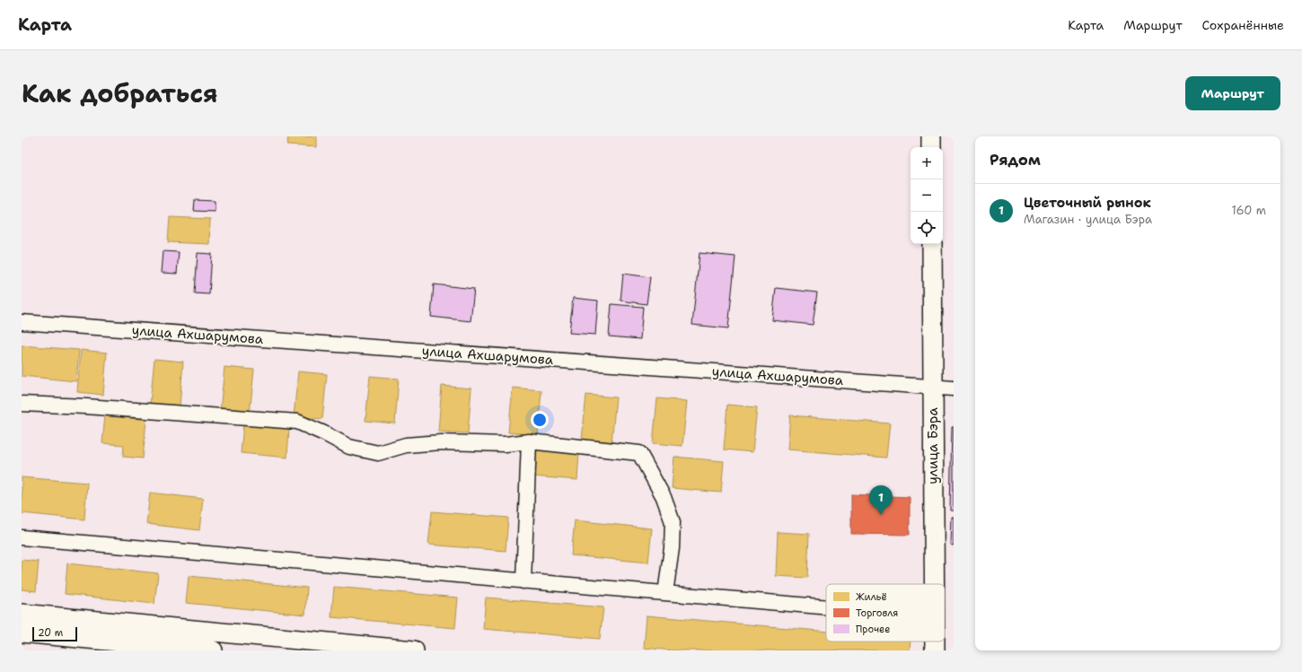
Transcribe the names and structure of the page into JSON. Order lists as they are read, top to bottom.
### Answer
{
  "streets": {
    "main road": ["улица Бэра"],
    "street": ["улица Ахшарумова"]
  },
  "crossings": [
    ["улица Ахшарумова", "улица Бэра"]
  ],
  "legend": ["Жильё", "Торговля", "Прочее"],
  "scale_bar": "20 m",
  "page": {
    "header": "Карта",
    "nav": ["Карта", "Маршрут", "Сохранённые"],
    "title": "Как добраться",
    "buttons": "Маршрут",
    "heading": "Рядом",
    "map_buttons": ["+", "−"],
    "list": [
      {
        "mark": "1",
        "name": "Цветочный рынок",
        "note": "Магазин · улица Бэра",
        "value": "160 m"
      }
    ],
    "pins": "1",
    "scale": "20 m"
  }
}
